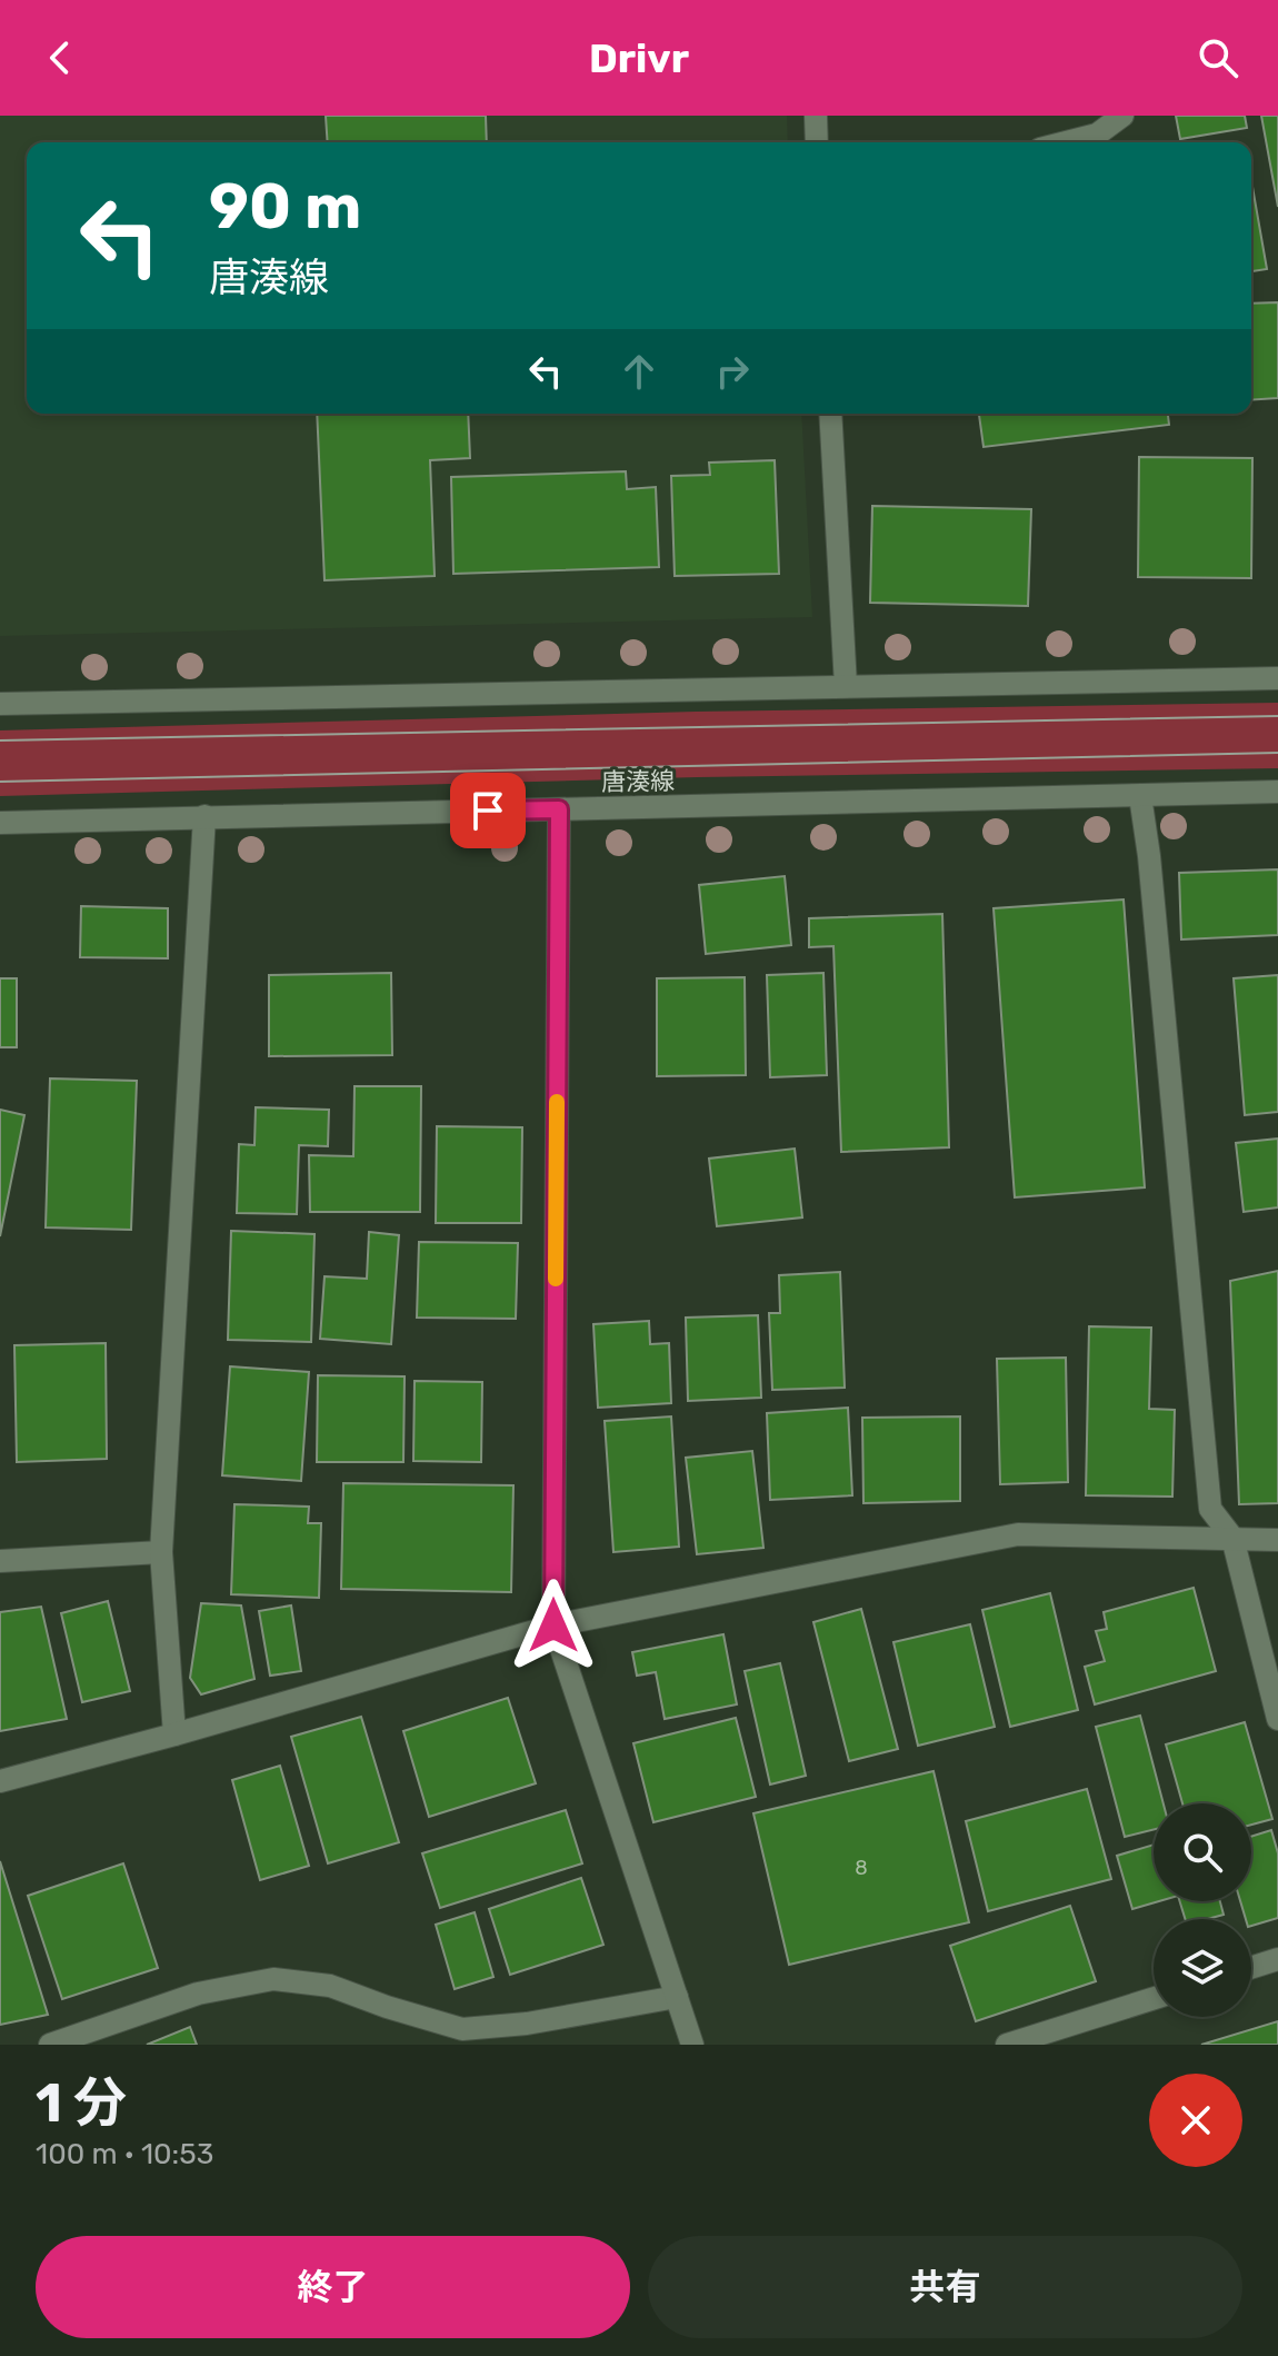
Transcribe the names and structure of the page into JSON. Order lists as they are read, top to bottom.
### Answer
{
  "streets": {
    "street": ["唐湊線"]
  },
  "house_numbers": ["8"],
  "page": {
    "header": "Drivr",
    "turn": ["90 m", "唐湊線"],
    "heading": ["1 分", "100 m · 10:53"],
    "buttons": ["終了", "共有"]
  }
}
